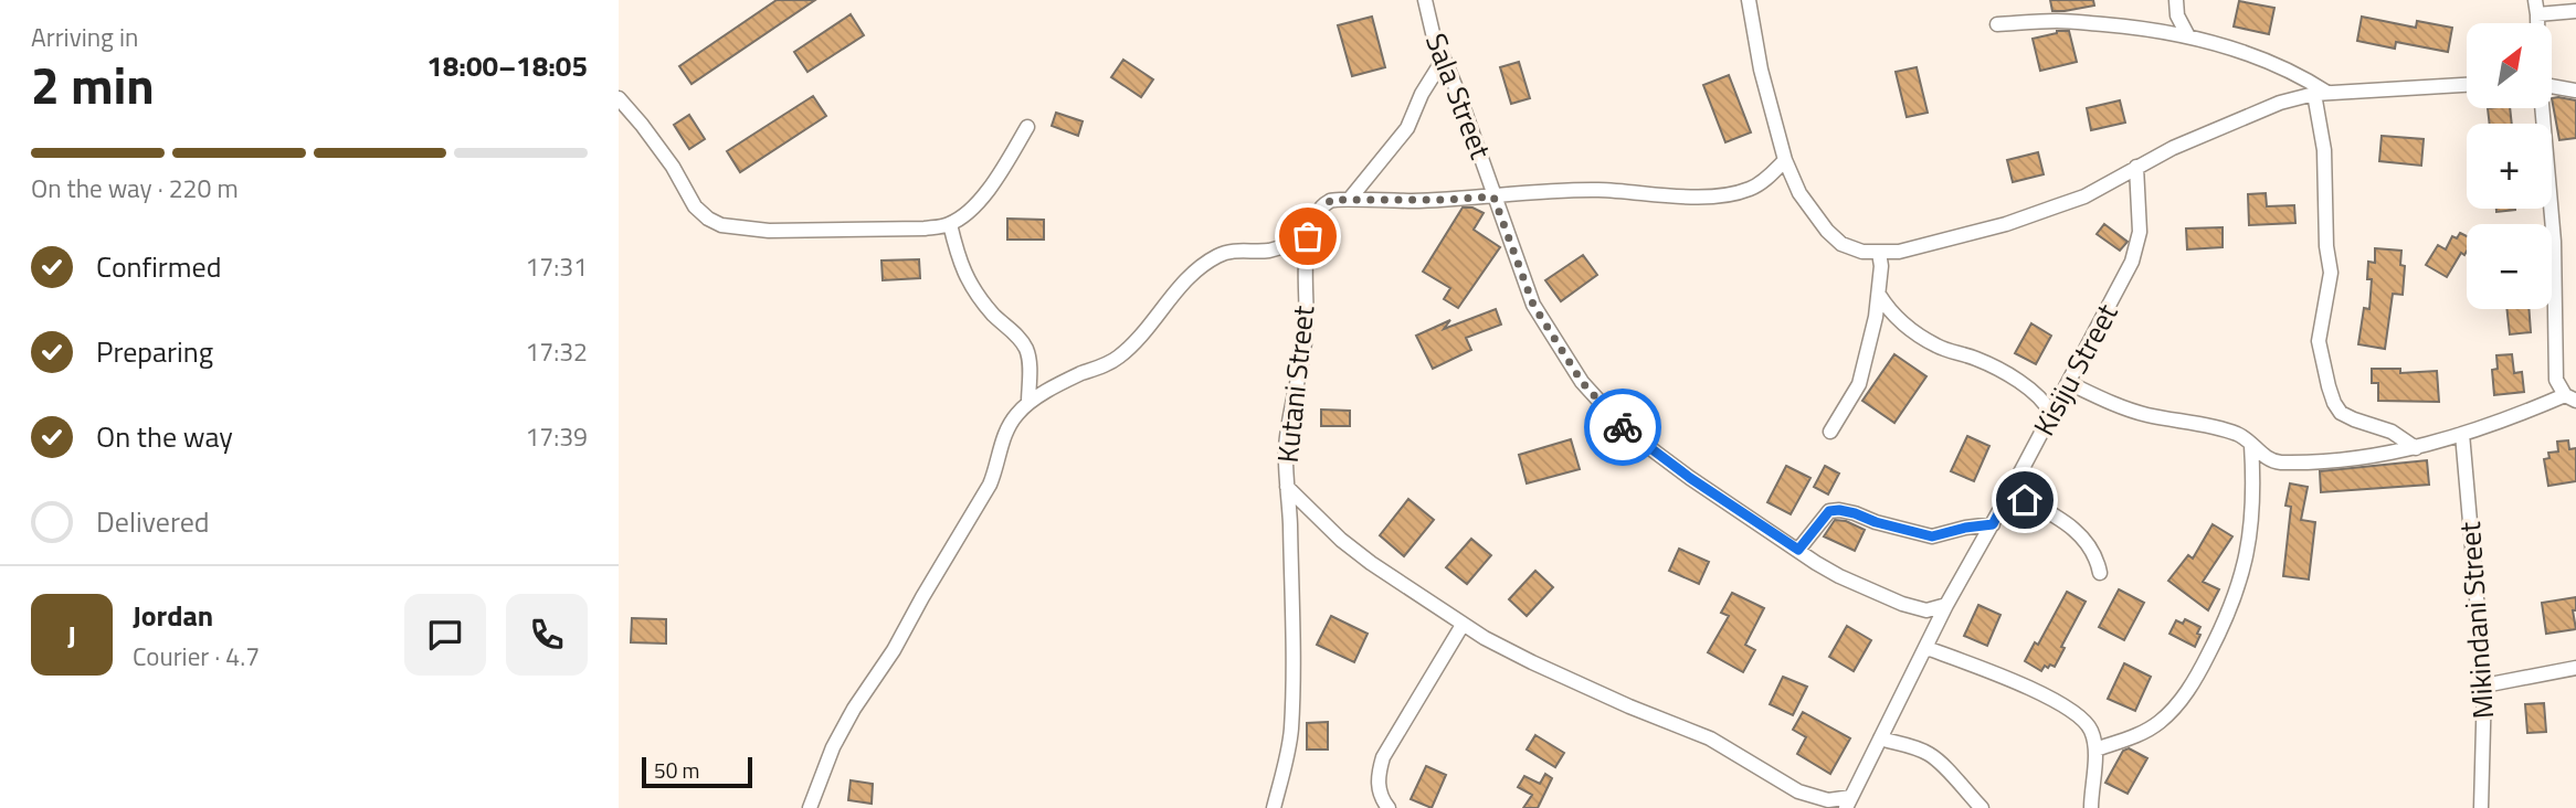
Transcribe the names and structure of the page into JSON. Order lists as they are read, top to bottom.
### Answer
{
  "streets": {
    "street": [
      "Sala Street",
      "Kisiju Street",
      "Kutani Street",
      "Mikindani Street"
    ]
  },
  "crossings": [
    ["Sala Street", "Kisiju Street"],
    ["Sala Street", "Kutani Street"]
  ],
  "scale_bar": "50 m",
  "north": "top right",
  "page": {
    "heading": ["2 min", "Arriving in", "18:00–18:05"],
    "panel": ["Jordan", "Courier · 4.7"],
    "map_buttons": ["+", "−"],
    "bar": "On the way · 220 m",
    "list": [
      ["Confirmed", "17:31"],
      ["Preparing", "17:32"],
      ["On the way", "17:39"],
      "Delivered"
    ],
    "round": "J",
    "scale": "50 m"
  }
}
